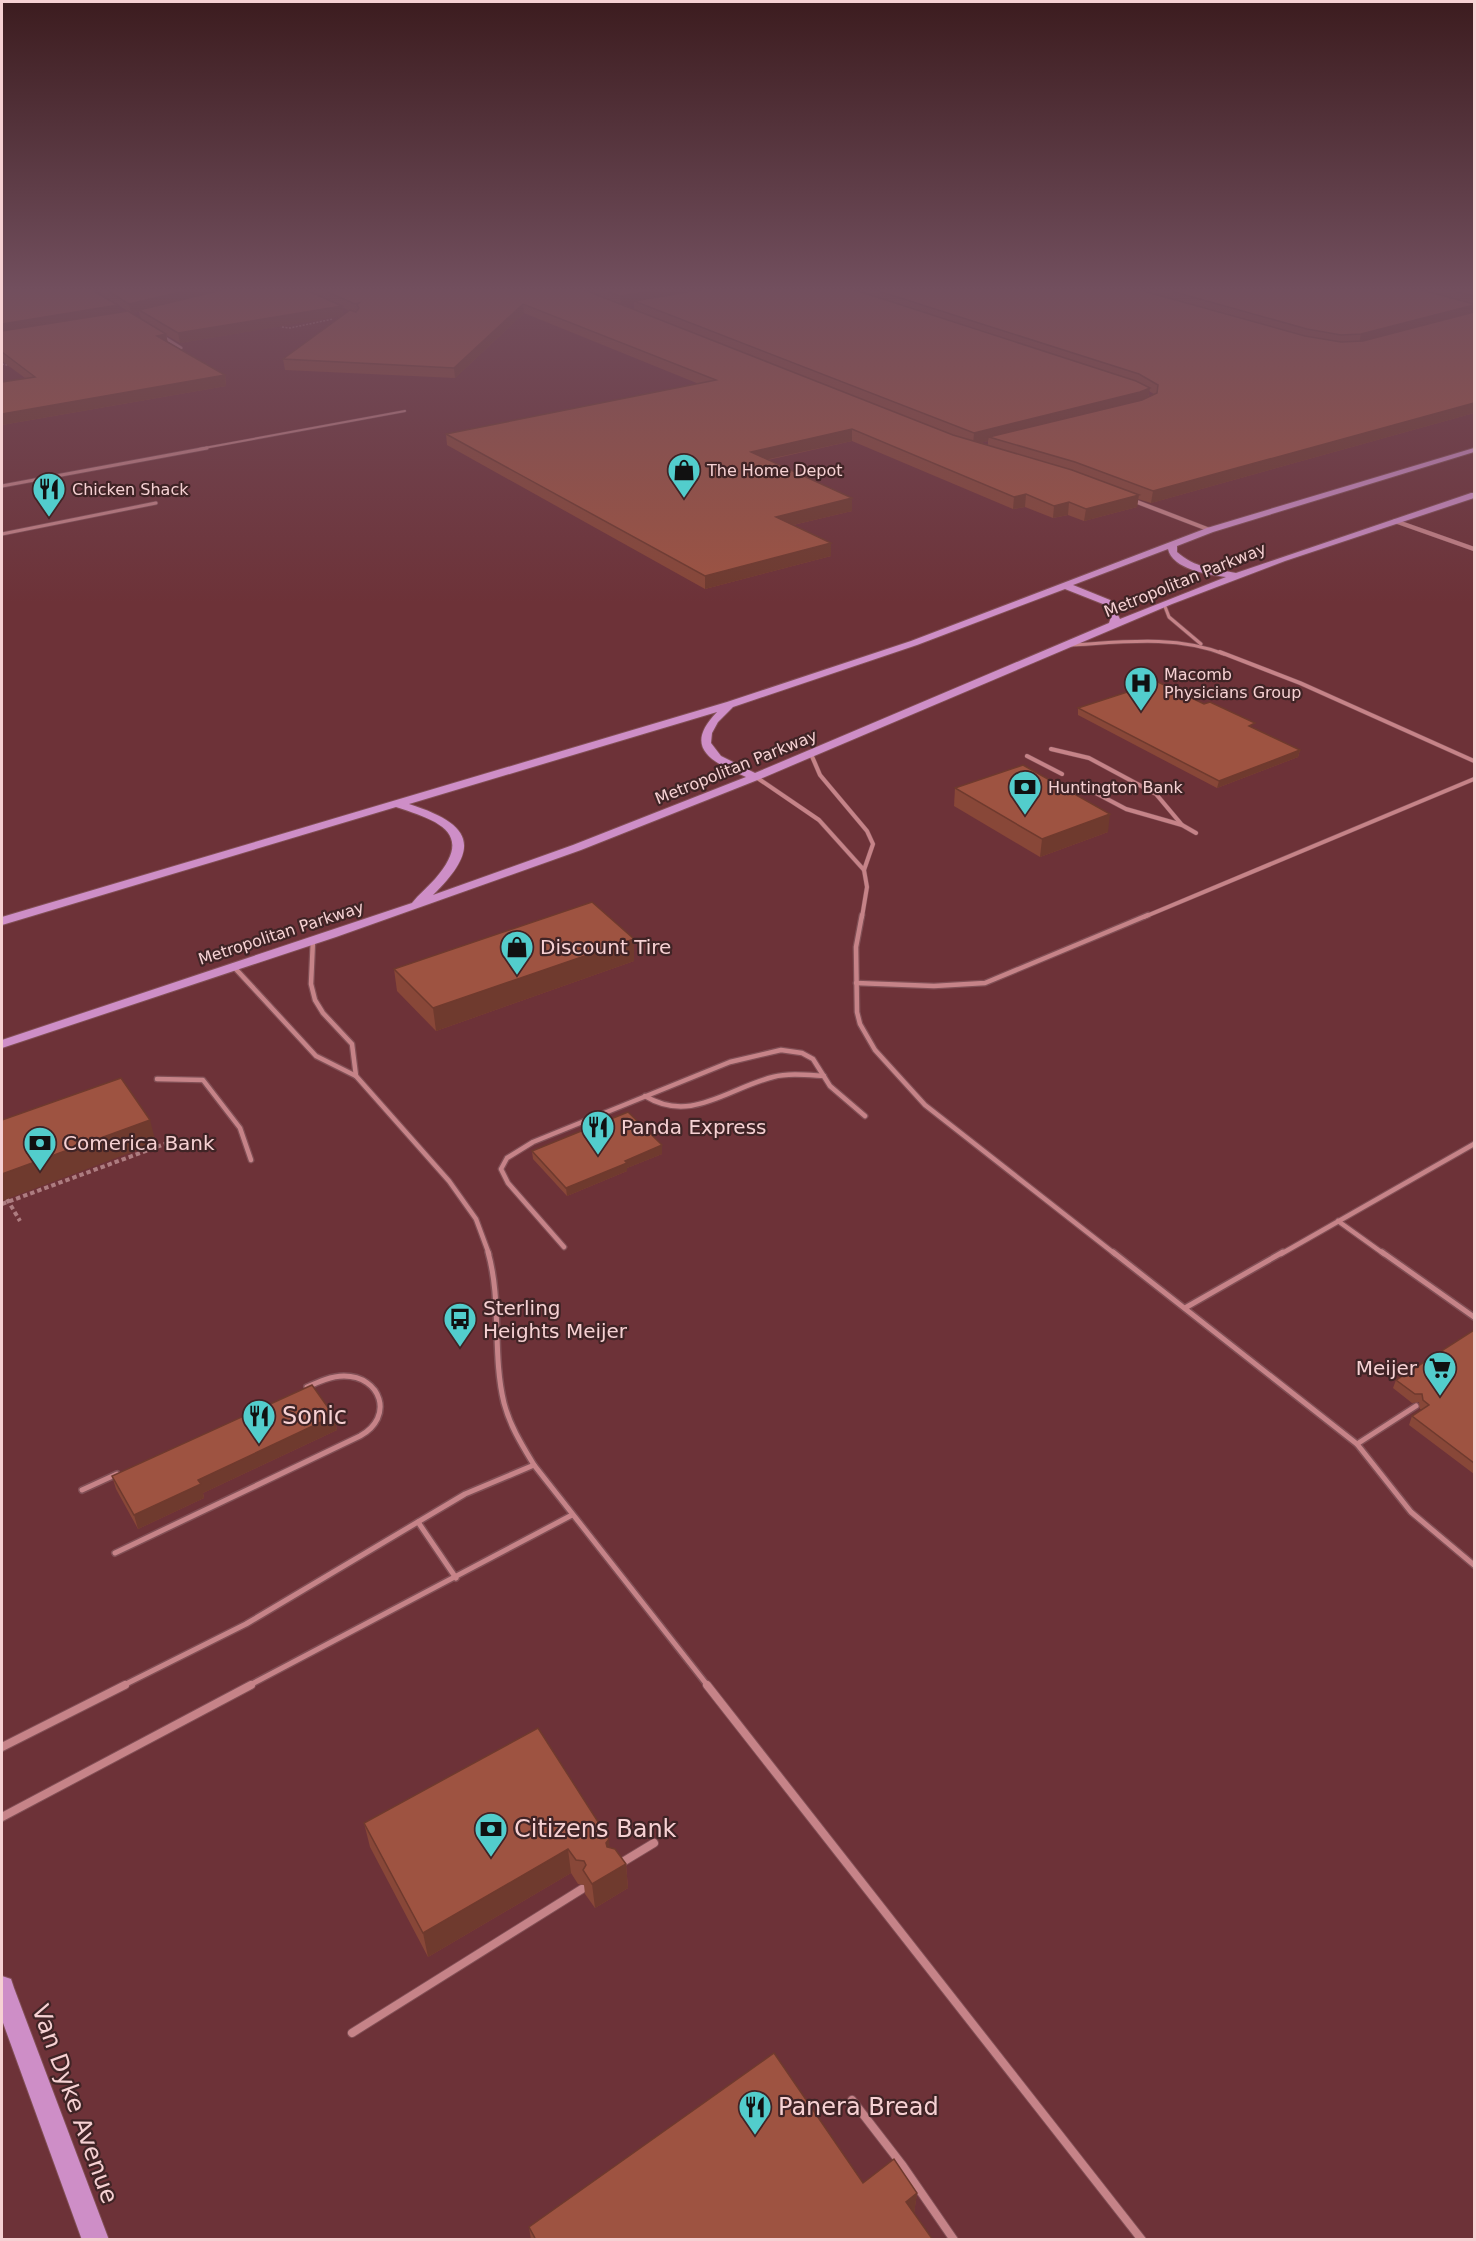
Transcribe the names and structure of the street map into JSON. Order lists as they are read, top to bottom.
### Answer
{
  "streets": {
    "main road": ["Metropolitan Parkway", "Van Dyke Avenue"]
  },
  "places": {
    "shop": ["The Home Depot", "Discount Tire"],
    "restaurant": [
      "Chicken Shack",
      "Panda Express",
      "Sonic",
      "Panera Bread"
    ],
    "hospital": ["Macomb Physicians Group"],
    "bank": ["Huntington Bank", "Comerica Bank", "Citizens Bank"],
    "bus stop": ["Sterling Heights Meijer"],
    "supermarket": ["Meijer"]
  }
}
